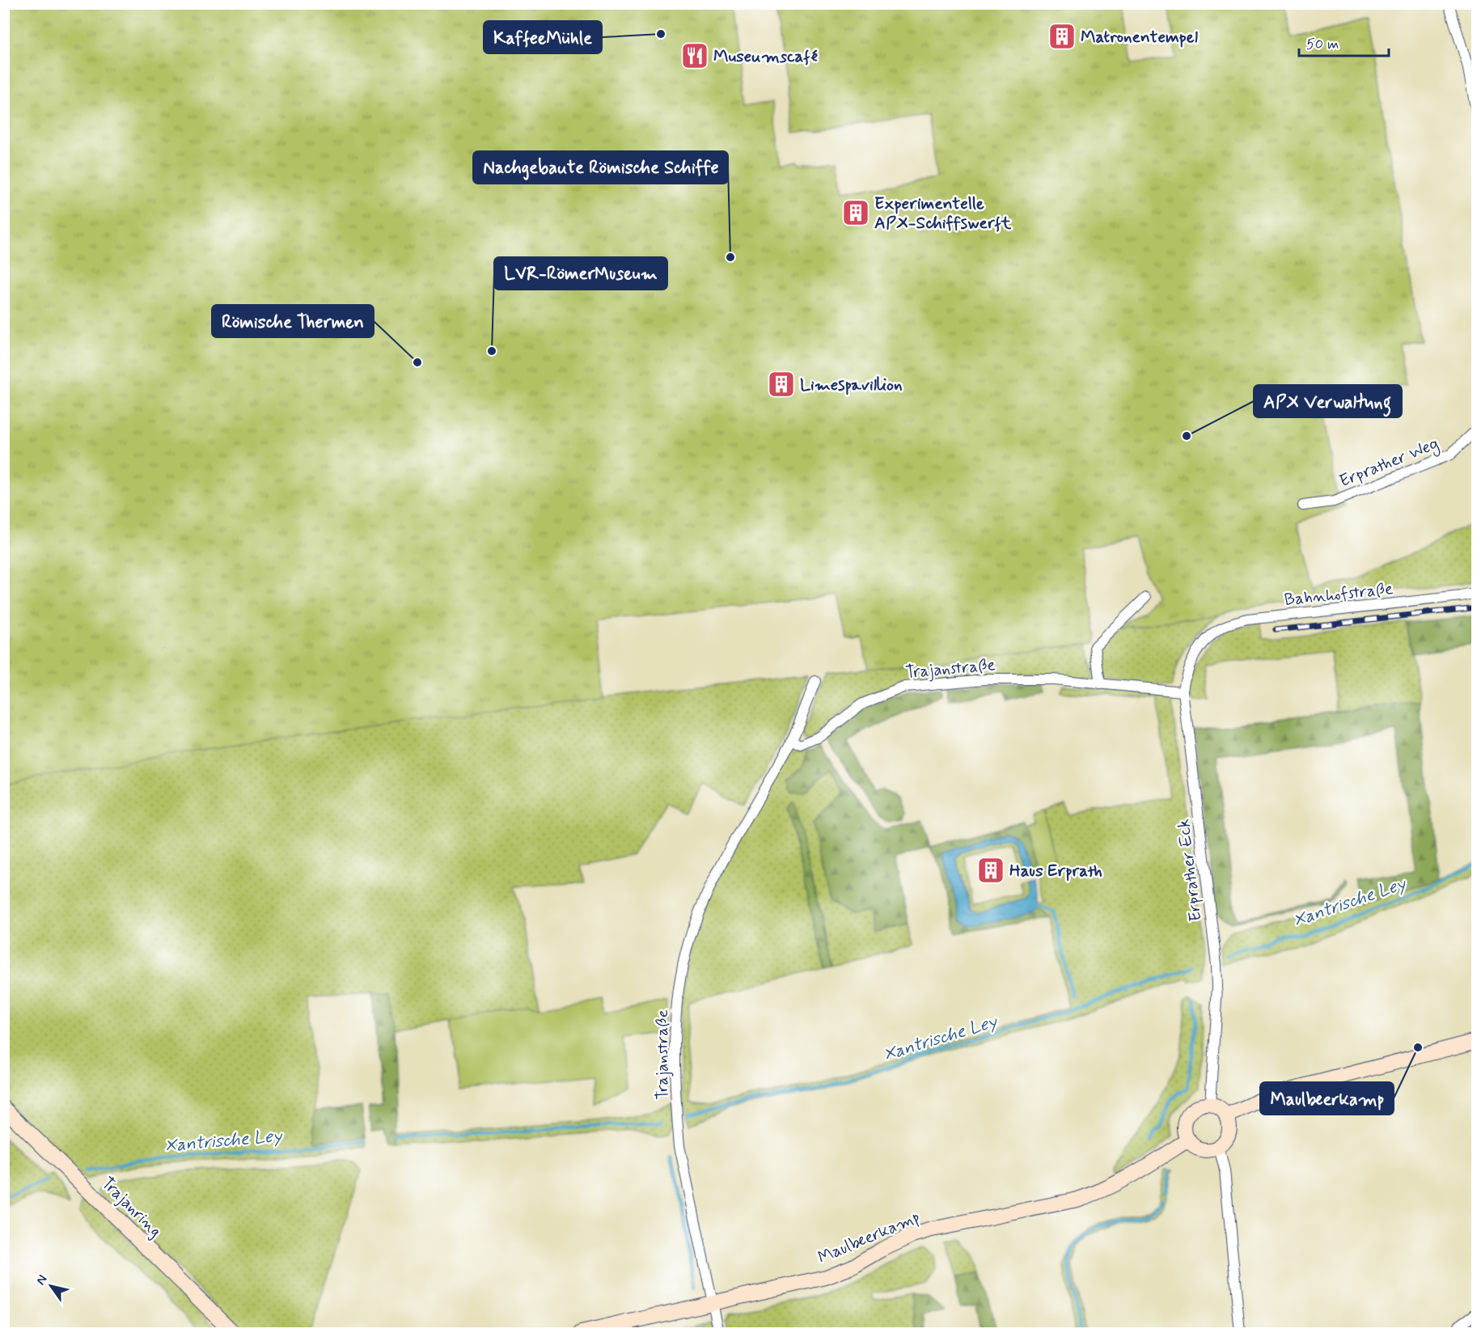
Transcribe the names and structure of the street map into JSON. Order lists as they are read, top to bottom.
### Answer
{
  "streets": {
    "street": [
      "Erprather Weg",
      "Bahnhofstraße",
      "Trajanstraße",
      "Erprather Eck",
      "Trajanring",
      "Maulbeerkamp"
    ]
  },
  "crossings": [
    ["Bahnhofstraße", "Erprather Eck"],
    ["Trajanstraße", "Erprather Eck"],
    ["Trajanstraße", "Maulbeerkamp"],
    ["Erprather Eck", "Maulbeerkamp"]
  ],
  "water": ["Xantrische Ley"],
  "places": {
    "other": [
      "KaffeeMühle",
      "Nachgebaute Römische Schiffe",
      "LVR-RömerMuseum",
      "Römische Thermen",
      "APX Verwaltung",
      "Maulbeerkamp"
    ],
    "building": [
      "Matronentempel",
      "Experimentelle APX-Schiffswerft",
      "Limespavillion",
      "Haus Erprath"
    ],
    "restaurant": ["Museumscafé"]
  },
  "scale_bar": "50 m",
  "north": "top left"
}
